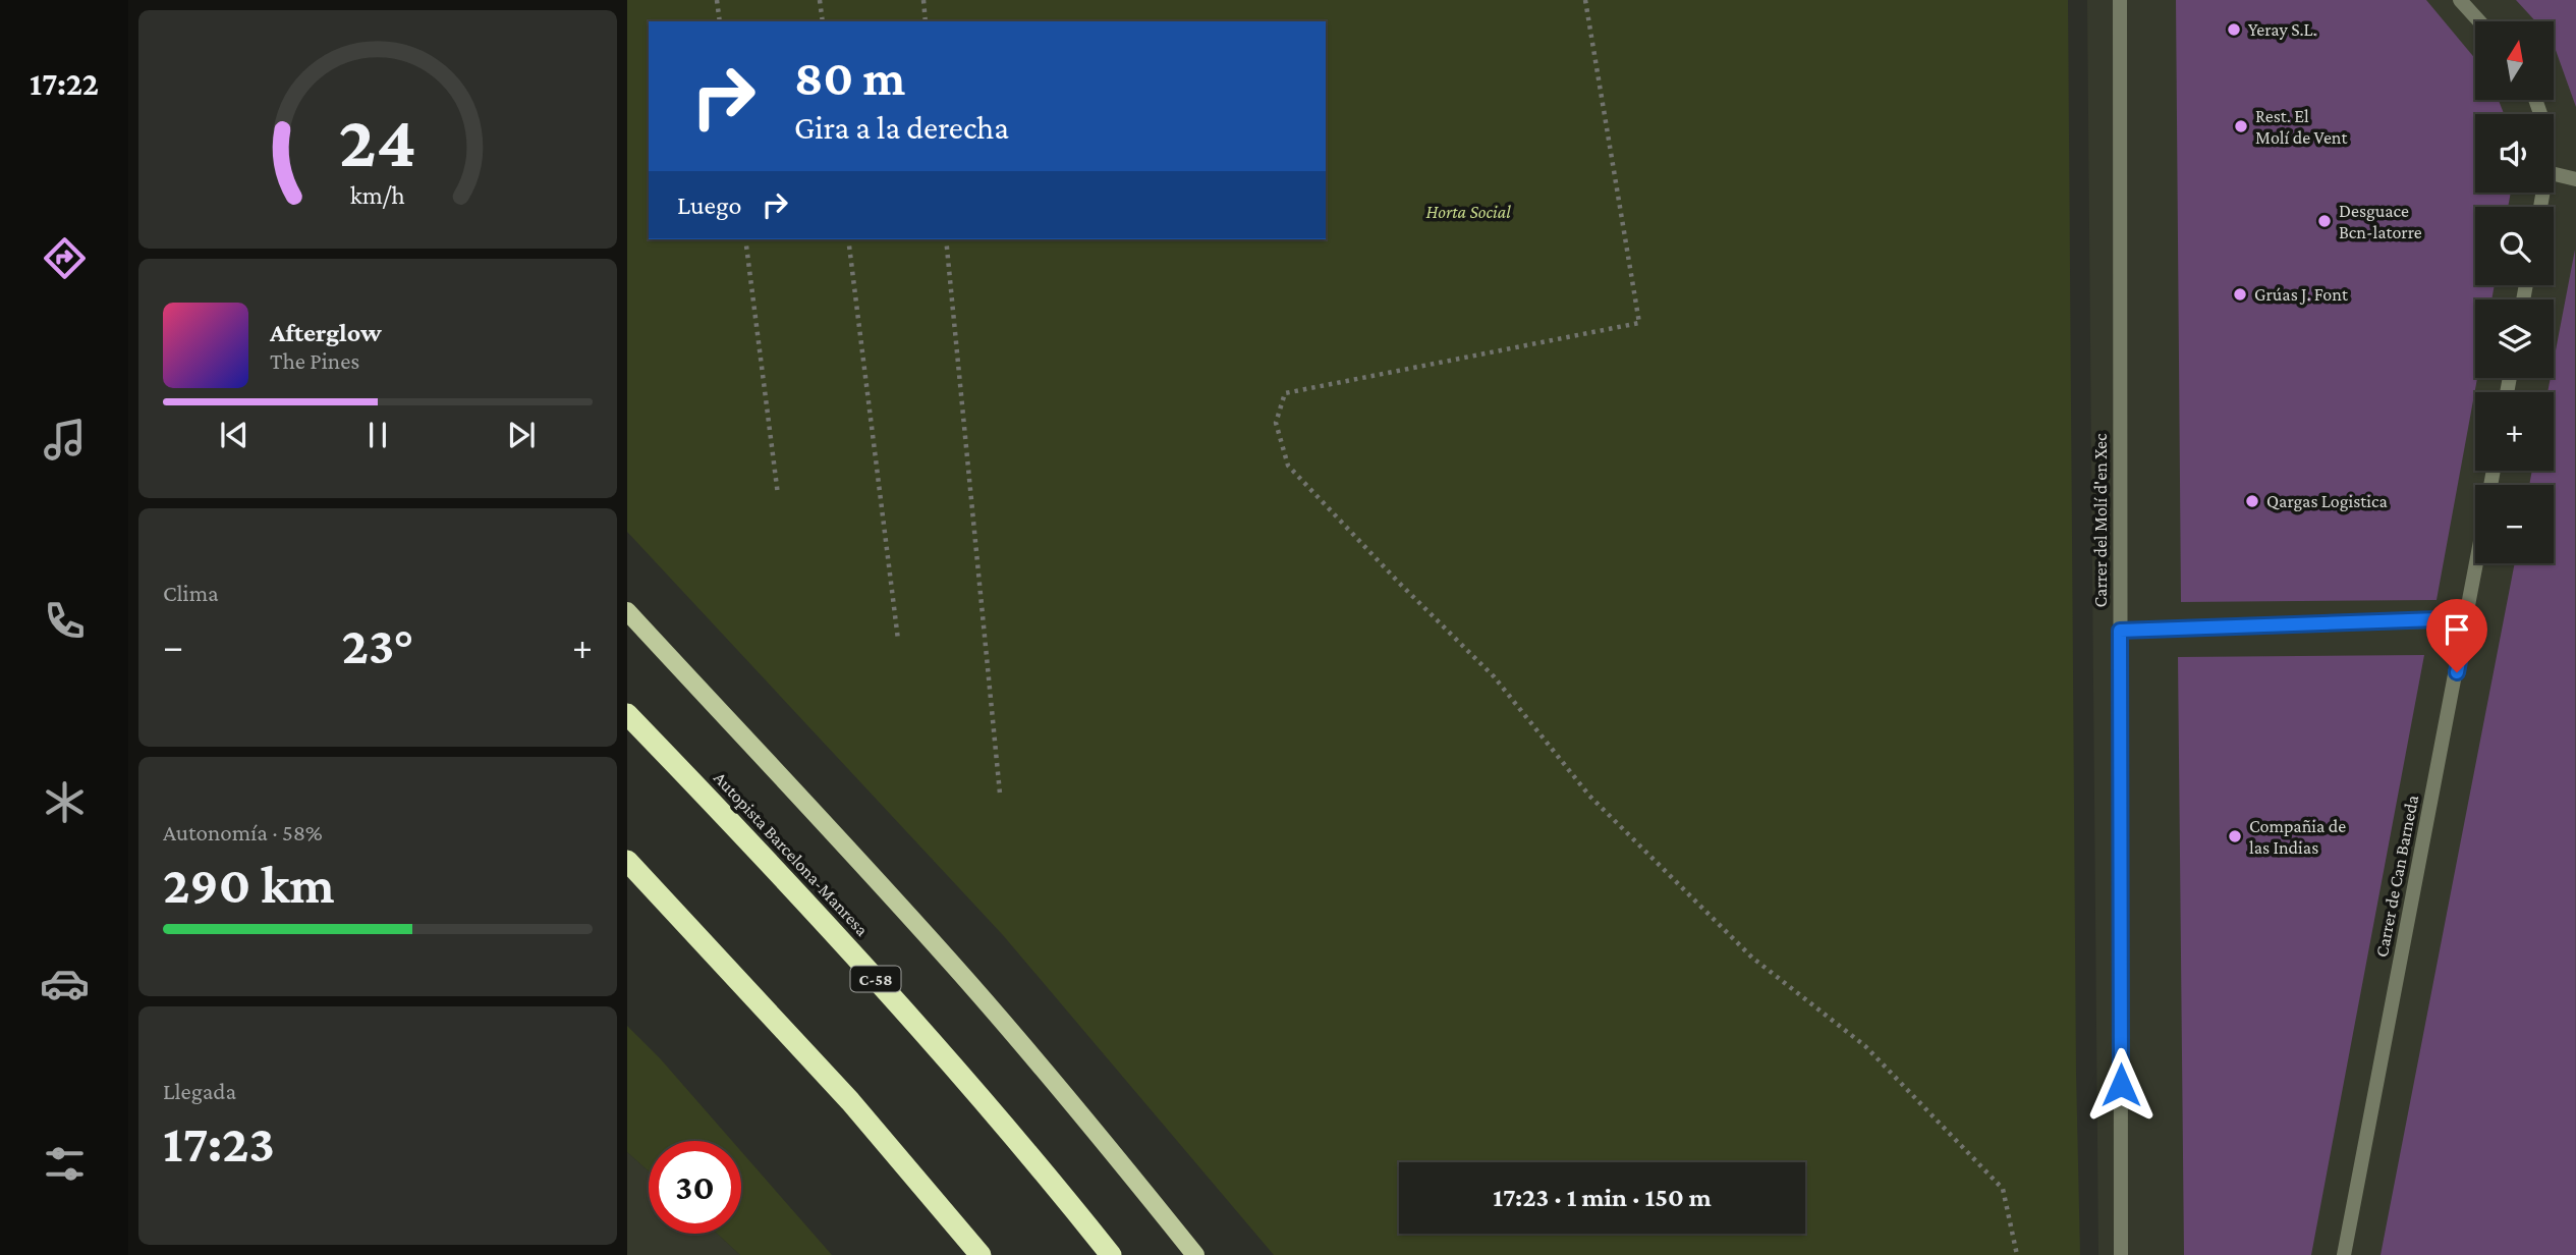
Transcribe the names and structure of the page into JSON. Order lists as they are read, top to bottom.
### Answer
{
  "streets": {
    "highway": ["Autopista Barcelona-Manresa", "C-58"],
    "street": ["Carrer del Molí d'en Xec", "Carrer de Can Barneda"]
  },
  "parks": ["Horta Social"],
  "places": [
    "Yeray S.L.",
    "Rest. El Molí de Vent",
    "Desguace Bcn-latorre",
    "Grúas J. Font",
    "Qargas Logistica",
    "Compañia de las Indias"
  ],
  "north": "top",
  "page": {
    "tabs": "17:22",
    "map_buttons": ["+", "−"],
    "turn": ["80 m", "Gira a la derecha"],
    "then": "Luego",
    "song": ["Afterglow", "The Pines"],
    "tile": [
      "Clima",
      ["Autonomía · 58%", "290 km"],
      ["Llegada", "17:23"]
    ],
    "heat": ["−", "23°", "+"],
    "limit": "30",
    "trip": "17:23 · 1 min · 150 m",
    "gauge": ["24", "km/h"]
  }
}
